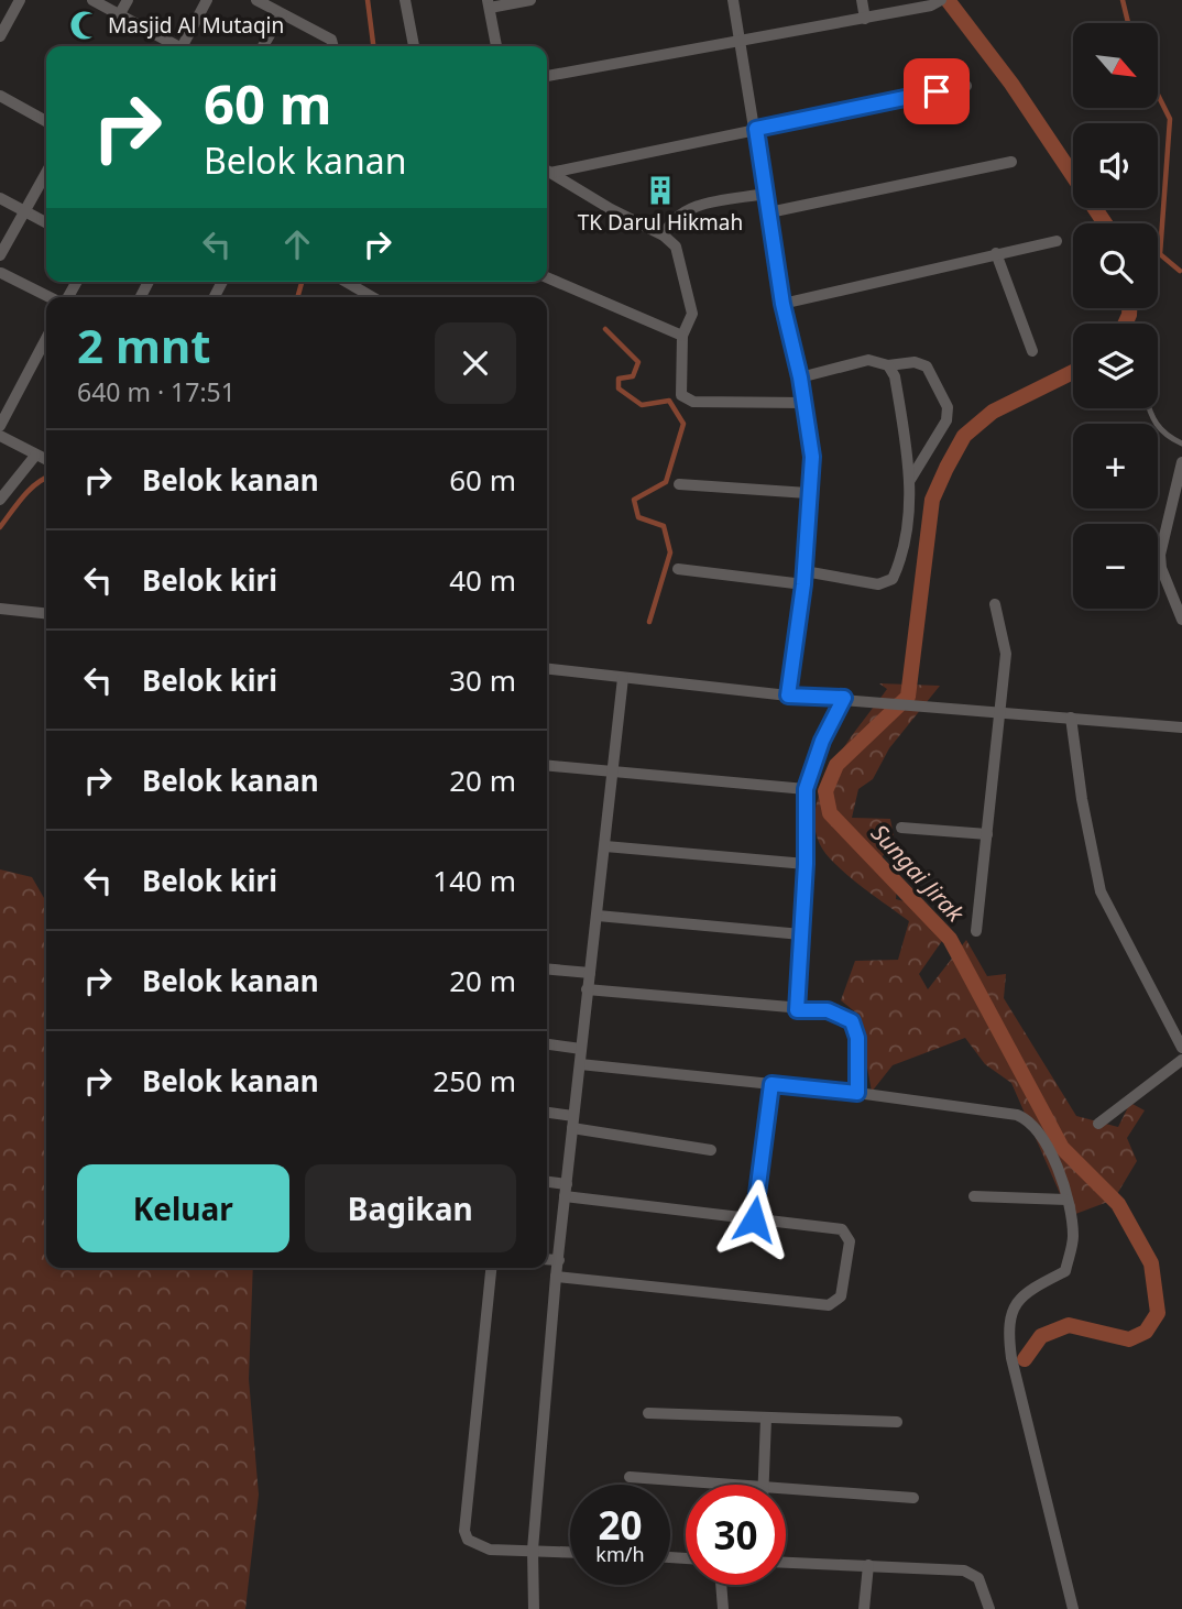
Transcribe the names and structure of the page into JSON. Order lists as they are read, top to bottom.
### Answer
{
  "water": ["Sungai Jirak"],
  "places": {
    "mosque": ["Masjid Al Mutaqin"],
    "building": ["TK Darul Hikmah"]
  },
  "north": "bottom right",
  "page": {
    "map_buttons": ["+", "−"],
    "turn": ["60 m", "Belok kanan"],
    "heading": ["2 mnt", "640 m · 17:51"],
    "list": [
      {
        "name": "Belok kanan",
        "value": "60 m"
      },
      {
        "name": "Belok kiri",
        "value": "40 m"
      },
      {
        "name": "Belok kiri",
        "value": "30 m"
      },
      {
        "name": "Belok kanan",
        "value": "20 m"
      },
      {
        "name": "Belok kiri",
        "value": "140 m"
      },
      {
        "name": "Belok kanan",
        "value": "20 m"
      },
      {
        "name": "Belok kanan",
        "value": "250 m"
      }
    ],
    "buttons": ["Keluar", "Bagikan"],
    "speed": "20 km/h",
    "limit": "30"
  }
}
